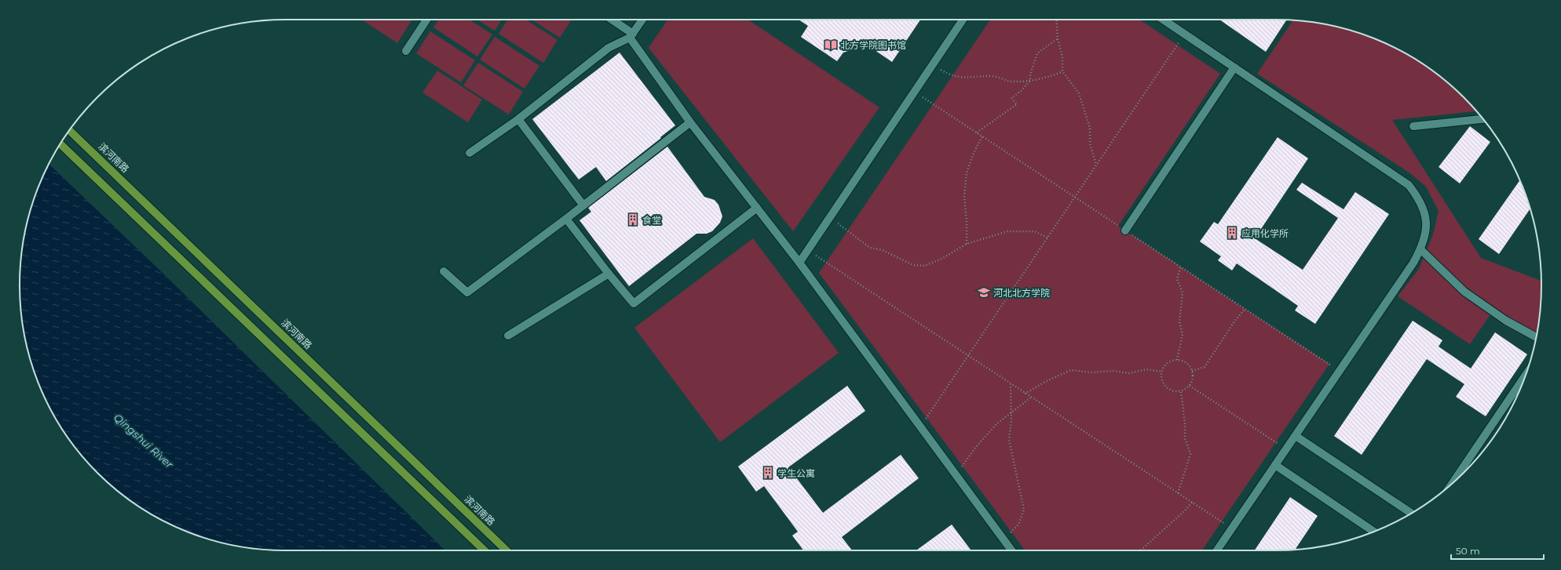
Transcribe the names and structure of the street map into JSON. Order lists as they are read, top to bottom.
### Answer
{
  "streets": {
    "main road": ["滨河南路"]
  },
  "water": ["Qingshui River"],
  "places": {
    "library": ["北方学院图书馆"],
    "building": ["食堂", "应用化学所", "学生公寓"],
    "school or university": ["河北北方学院"]
  },
  "scale_bar": "50 m"
}
